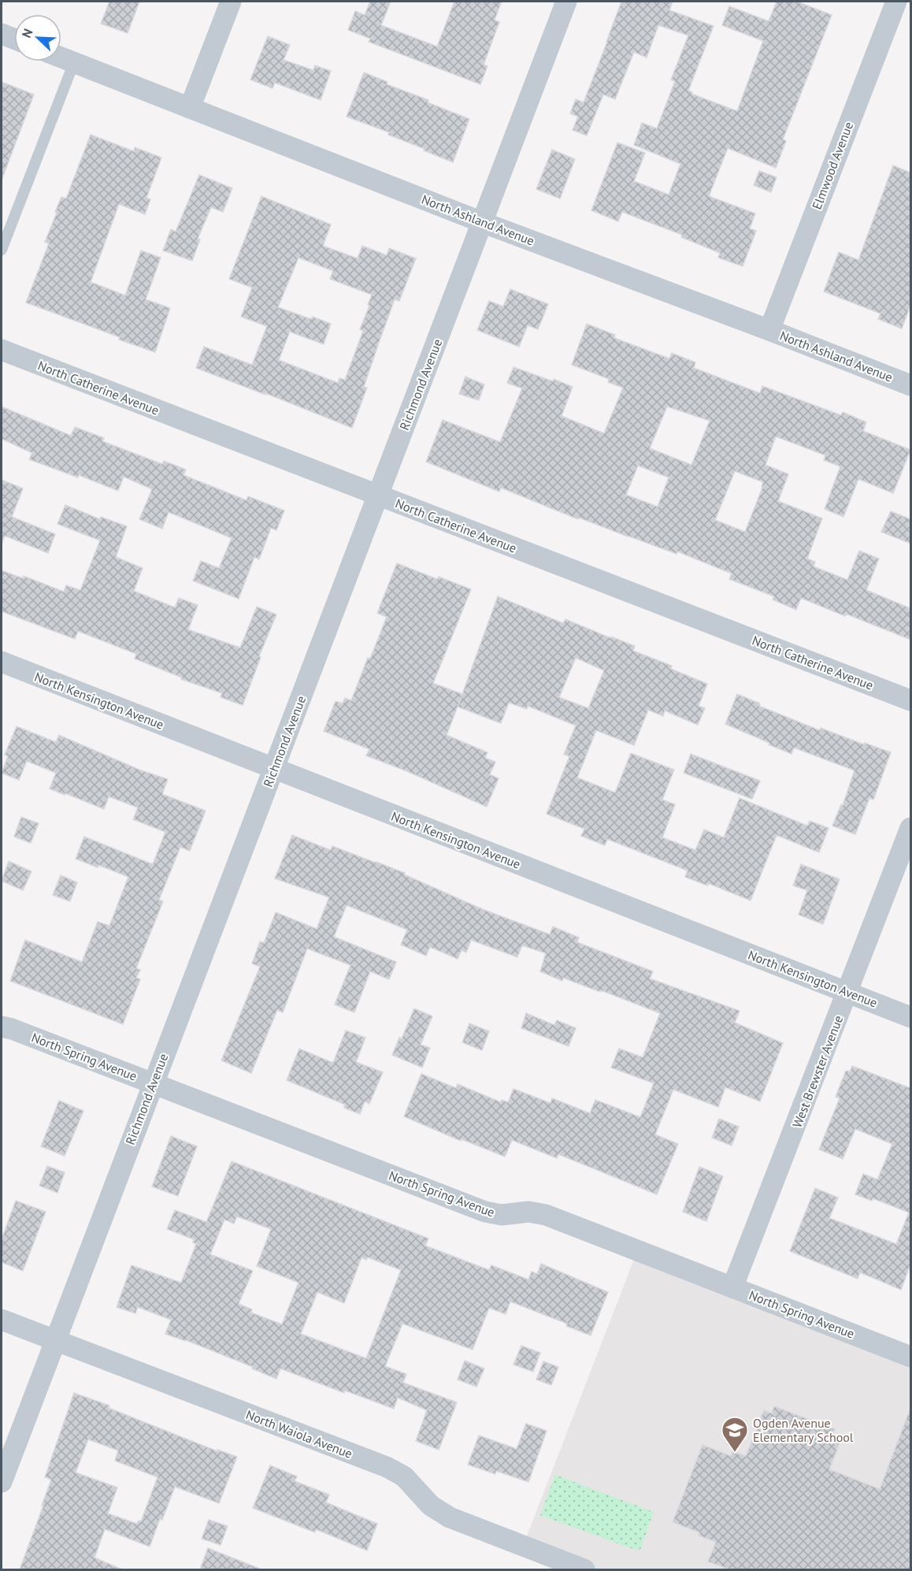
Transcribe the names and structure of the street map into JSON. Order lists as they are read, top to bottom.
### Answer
{
  "streets": {
    "street": [
      "Elmwood Avenue",
      "North Ashland Avenue",
      "Richmond Avenue",
      "North Catherine Avenue",
      "North Kensington Avenue",
      "North Spring Avenue",
      "West Brewster Avenue",
      "North Waiola Avenue"
    ]
  },
  "crossings": [
    ["Elmwood Avenue", "North Ashland Avenue"],
    ["North Ashland Avenue", "Richmond Avenue"],
    ["Richmond Avenue", "North Catherine Avenue"],
    ["Richmond Avenue", "North Kensington Avenue"],
    ["Richmond Avenue", "North Spring Avenue"],
    ["Richmond Avenue", "North Waiola Avenue"],
    ["North Kensington Avenue", "West Brewster Avenue"],
    ["North Spring Avenue", "West Brewster Avenue"]
  ],
  "places": {
    "school or university": ["Ogden Avenue Elementary School"]
  },
  "north": "top left"
}
